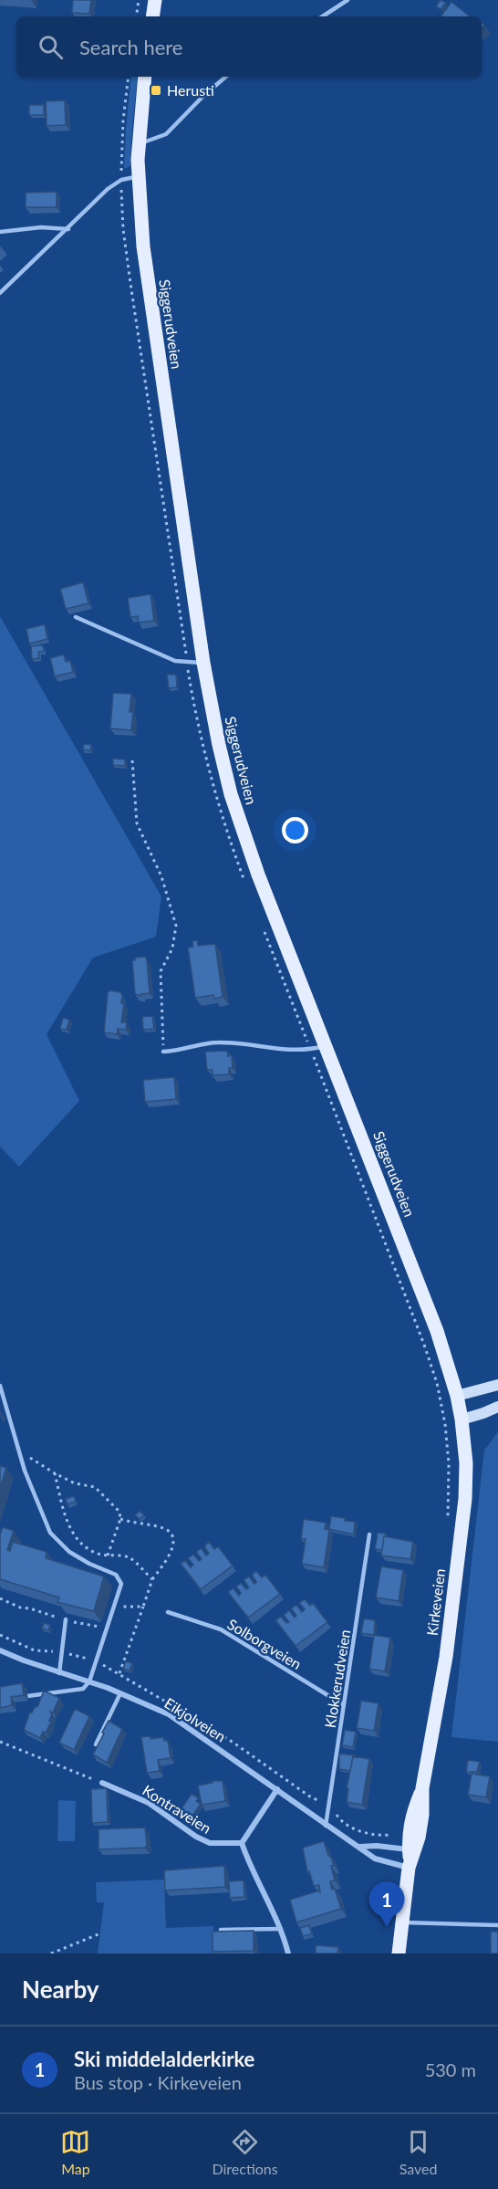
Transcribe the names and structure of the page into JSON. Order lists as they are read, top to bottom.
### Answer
{
  "streets": {
    "main road": ["Siggerudveien", "Kirkeveien"],
    "street": ["Eikjolveien", "Kontraveien"],
    "lane": ["Solborgveien", "Klokkerudveien"]
  },
  "crossings": [
    ["Siggerudveien", "Kirkeveien"],
    ["Kirkeveien", "Eikjolveien"],
    ["Solborgveien", "Klokkerudveien"],
    ["Klokkerudveien", "Eikjolveien"]
  ],
  "places": {
    "transit": ["Herusti"]
  },
  "page": {
    "search": "Search here",
    "pins": "1",
    "heading": "Nearby",
    "list": [
      {
        "mark": "1",
        "name": "Ski middelalderkirke",
        "note": "Bus stop · Kirkeveien",
        "value": "530 m"
      }
    ],
    "nav": ["Map", "Directions", "Saved"]
  }
}
